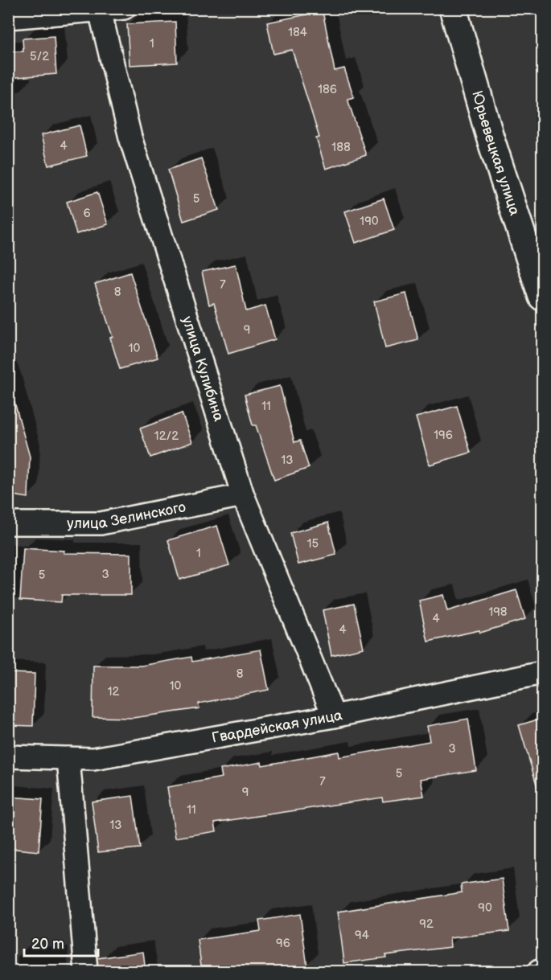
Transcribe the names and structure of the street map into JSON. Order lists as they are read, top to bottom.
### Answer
{
  "streets": {
    "main road": ["Юрьевецкая улица"],
    "street": ["улица Кулибина", "улица Зелинского", "Гвардейская улица"]
  },
  "crossings": [
    ["улица Кулибина", "улица Зелинского"],
    ["улица Кулибина", "Гвардейская улица"]
  ],
  "house_numbers": [
    "184",
    "1",
    "5/2",
    "186",
    "4",
    "188",
    "5",
    "6",
    "190",
    "7",
    "8",
    "9",
    "10",
    "11",
    "196",
    "12/2",
    "13",
    "15",
    "1",
    "3",
    "5",
    "198",
    "4",
    "4",
    "8",
    "10",
    "12",
    "3",
    "5",
    "7",
    "9",
    "11",
    "13",
    "90",
    "92",
    "94",
    "96"
  ],
  "scale_bar": "20 m"
}
